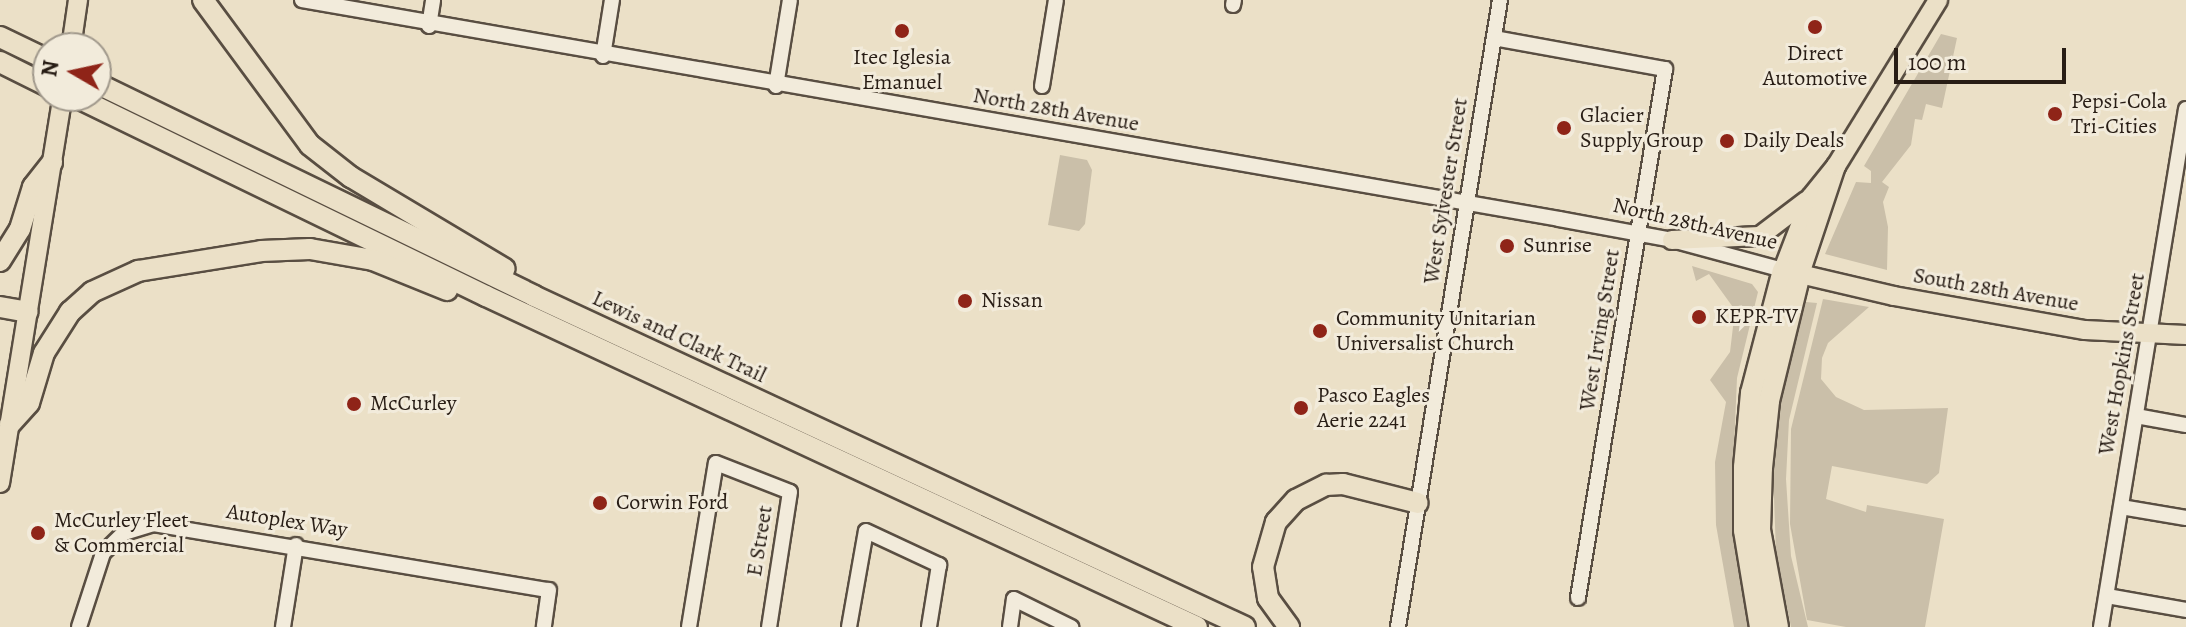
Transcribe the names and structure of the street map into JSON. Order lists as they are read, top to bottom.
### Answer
{
  "streets": {
    "highway": ["Lewis and Clark Trail"],
    "main road": ["South 28th Avenue"],
    "street": [
      "North 28th Avenue",
      "West Sylvester Street",
      "West Irving Street",
      "West Hopkins Street",
      "Autoplex Way",
      "E Street"
    ]
  },
  "crossings": [
    ["North 28th Avenue", "West Sylvester Street"],
    ["North 28th Avenue", "South 28th Avenue"],
    ["North 28th Avenue", "West Irving Street"],
    ["West Sylvester Street", "West Irving Street"],
    ["South 28th Avenue", "West Hopkins Street"]
  ],
  "places": [
    "Direct Automotive",
    "Itec Iglesia Emanuel",
    "Pepsi-Cola Tri-Cities",
    "Glacier Supply Group",
    "Daily Deals",
    "Sunrise",
    "Nissan",
    "KEPR-TV",
    "Community Unitarian Universalist Church",
    "McCurley",
    "Pasco Eagles Aerie 2241",
    "Corwin Ford",
    "McCurley Fleet & Commercial"
  ],
  "scale_bar": "100 m",
  "north": "left"
}
